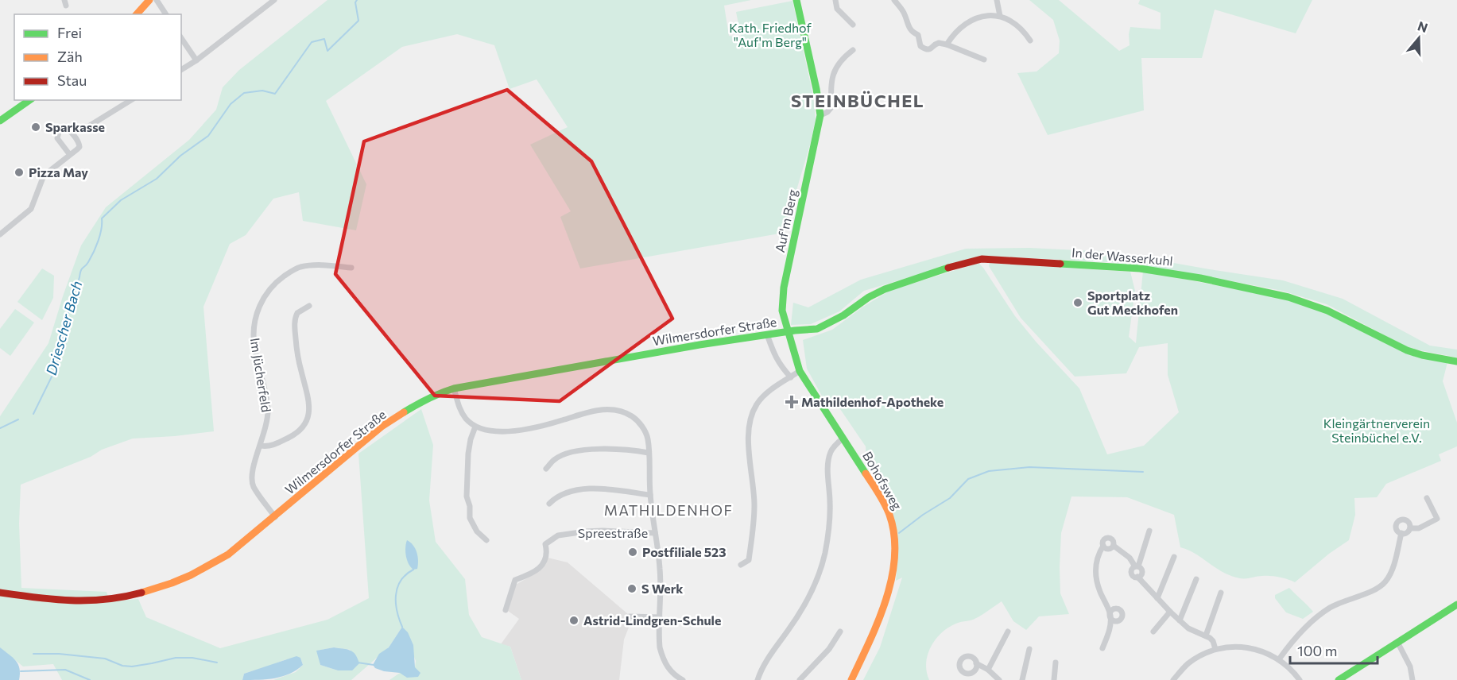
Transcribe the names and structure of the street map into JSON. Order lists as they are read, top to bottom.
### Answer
{
  "streets": {
    "street": [
      "Auf'm Berg",
      "In der Wasserkuhl",
      "Wilmersdorfer Straße",
      "Im Jücherfeld",
      "Bohofsweg",
      "Spreestraße"
    ]
  },
  "crossings": [
    ["Auf'm Berg", "In der Wasserkuhl"],
    ["Auf'm Berg", "Wilmersdorfer Straße"],
    ["Auf'm Berg", "Bohofsweg"],
    ["In der Wasserkuhl", "Wilmersdorfer Straße"],
    ["In der Wasserkuhl", "Bohofsweg"],
    ["Wilmersdorfer Straße", "Im Jücherfeld"],
    ["Wilmersdorfer Straße", "Bohofsweg"]
  ],
  "districts": ["STEINBÜCHEL", "MATHILDENHOF"],
  "water": ["Driescher Bach"],
  "parks": ["Kath. Friedhof \"Auf'm Berg\"", "Kleingärtnerverein Steinbüchel e.V."],
  "places": {
    "other": [
      "Sparkasse",
      "Pizza May",
      "Sportplatz Gut Meckhofen",
      "Postfiliale 523",
      "S Werk",
      "Astrid-Lindgren-Schule"
    ],
    "health": ["Mathildenhof-Apotheke"]
  },
  "legend": ["Frei", "Zäh", "Stau"],
  "scale_bar": "100 m",
  "north": "top"
}
